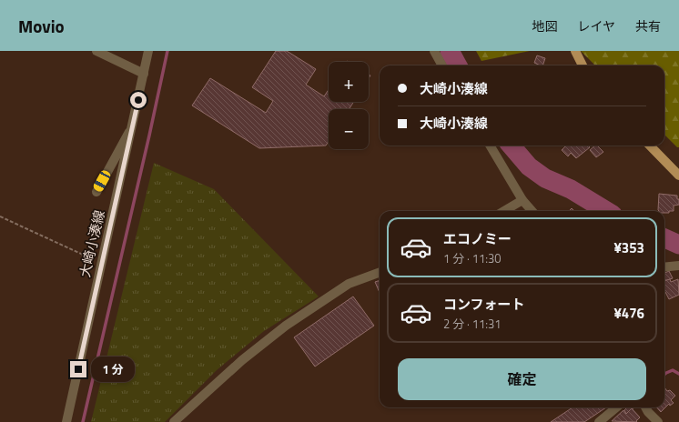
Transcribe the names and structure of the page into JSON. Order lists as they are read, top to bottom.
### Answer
{
  "streets": {
    "street": ["大崎小湊線"]
  },
  "page": {
    "header": "Movio",
    "nav": ["地図", "レイヤ", "共有"],
    "map_buttons": ["+", "−"],
    "banner": ["大崎小湊線", "大崎小湊線"],
    "list": [
      {
        "name": "エコノミー",
        "note": "1 分 · 11:30",
        "value": "¥353"
      },
      {
        "name": "コンフォート",
        "note": "2 分 · 11:31",
        "value": "¥476"
      }
    ],
    "buttons": "確定",
    "bubble": "1 分"
  }
}
